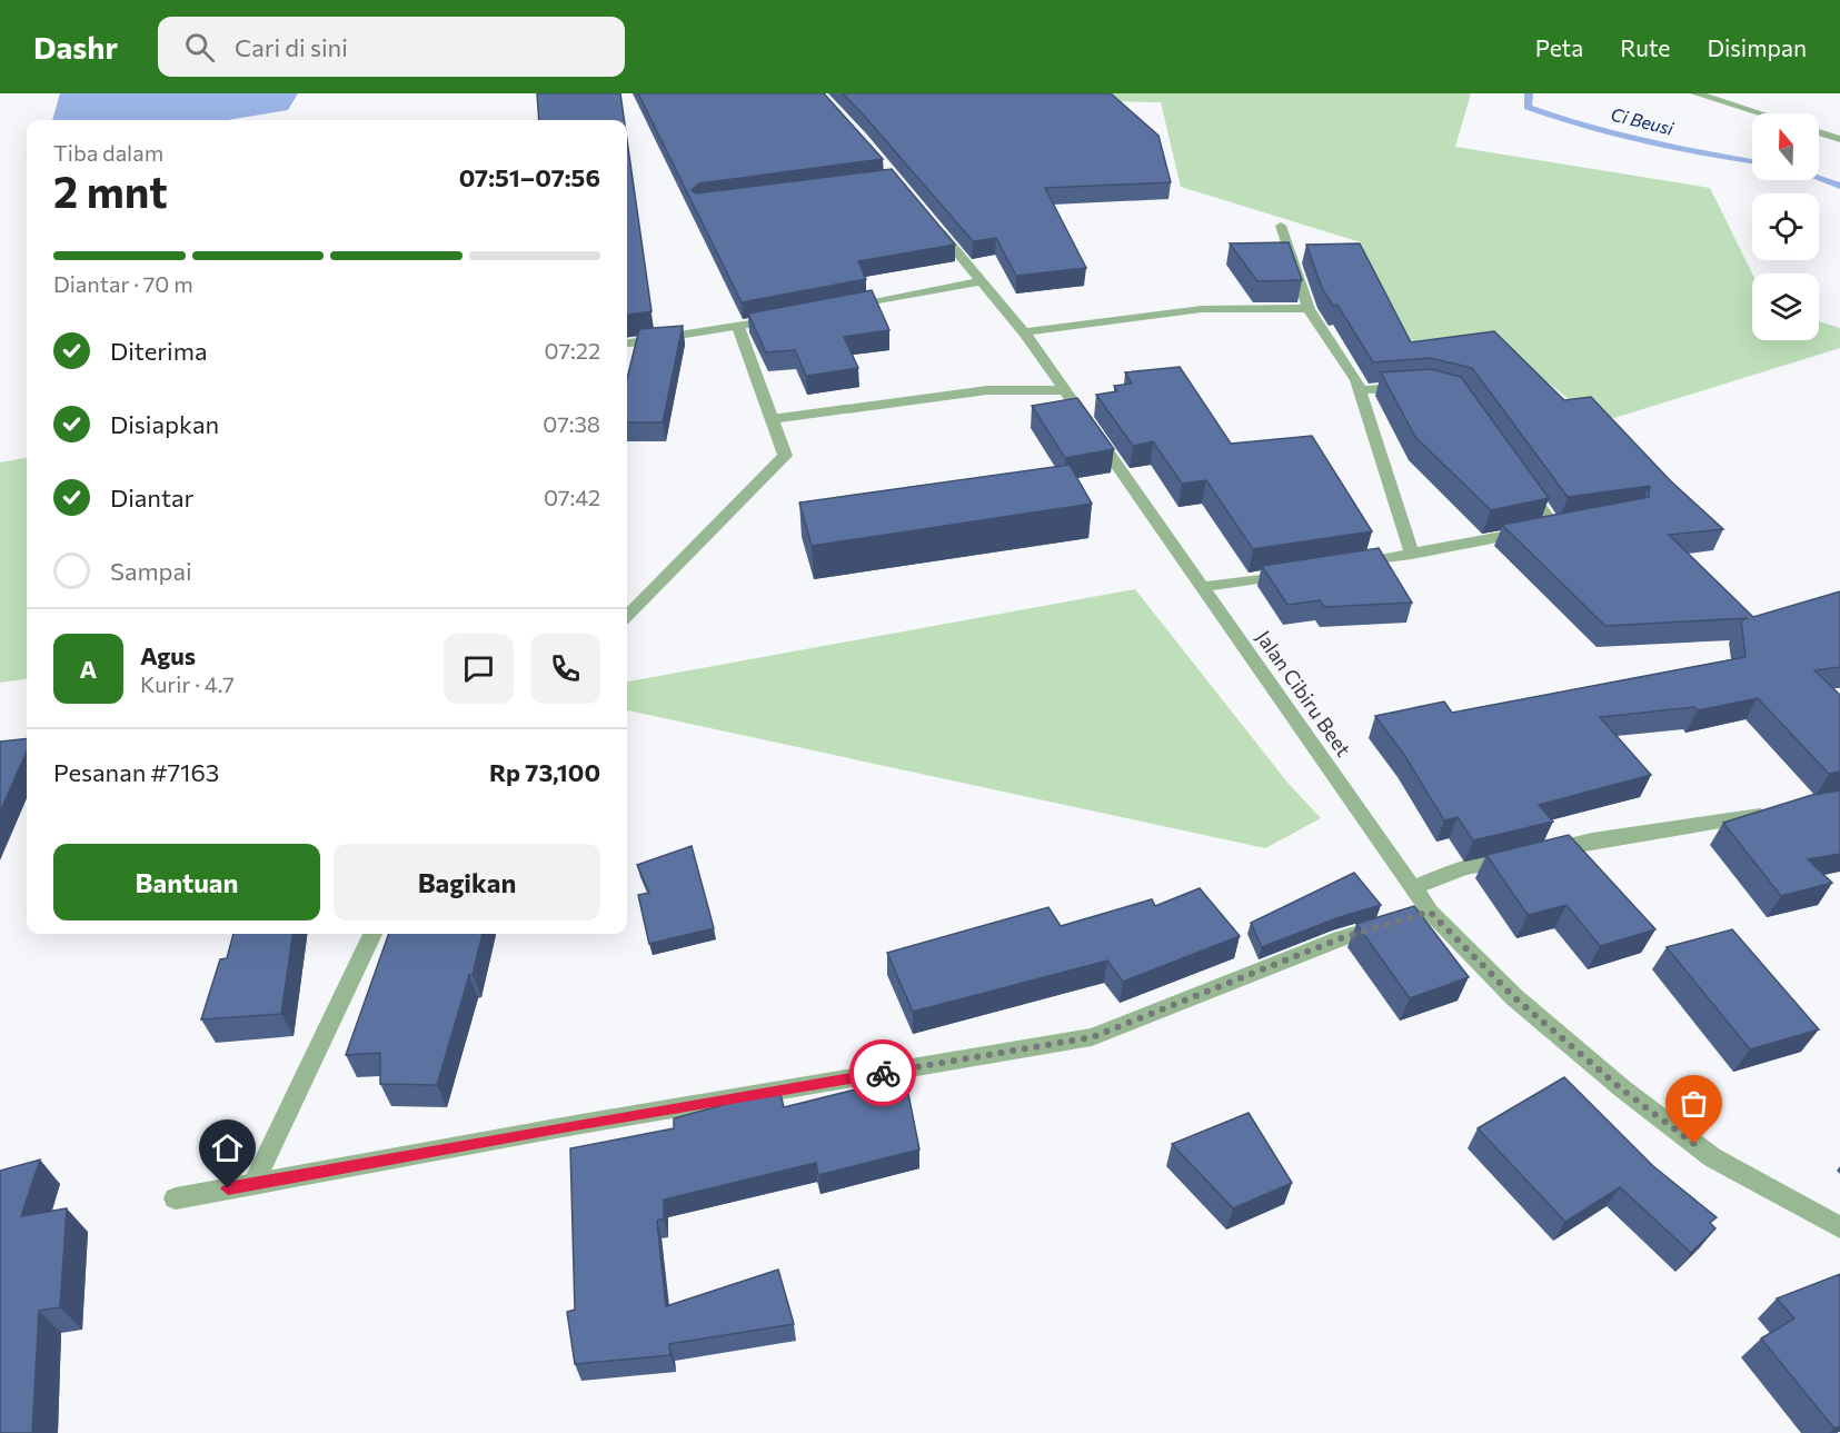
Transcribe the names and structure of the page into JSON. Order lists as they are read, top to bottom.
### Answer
{
  "streets": {
    "street": ["Jalan Cibiru Beet"]
  },
  "water": ["Ci Beusi"],
  "north": "top",
  "page": {
    "header": "Dashr",
    "search": "Cari di sini",
    "nav": ["Peta", "Rute", "Disimpan"],
    "heading": ["2 mnt", "Tiba dalam", "07:51–07:56"],
    "panel": [
      "Agus",
      "Kurir · 4.7",
      "Pesanan #7163",
      "Rp 73,100"
    ],
    "bar": "Diantar · 70 m",
    "list": [
      ["Diterima", "07:22"],
      ["Disiapkan", "07:38"],
      ["Diantar", "07:42"],
      "Sampai"
    ],
    "round": "A",
    "buttons": ["Bantuan", "Bagikan"]
  }
}
